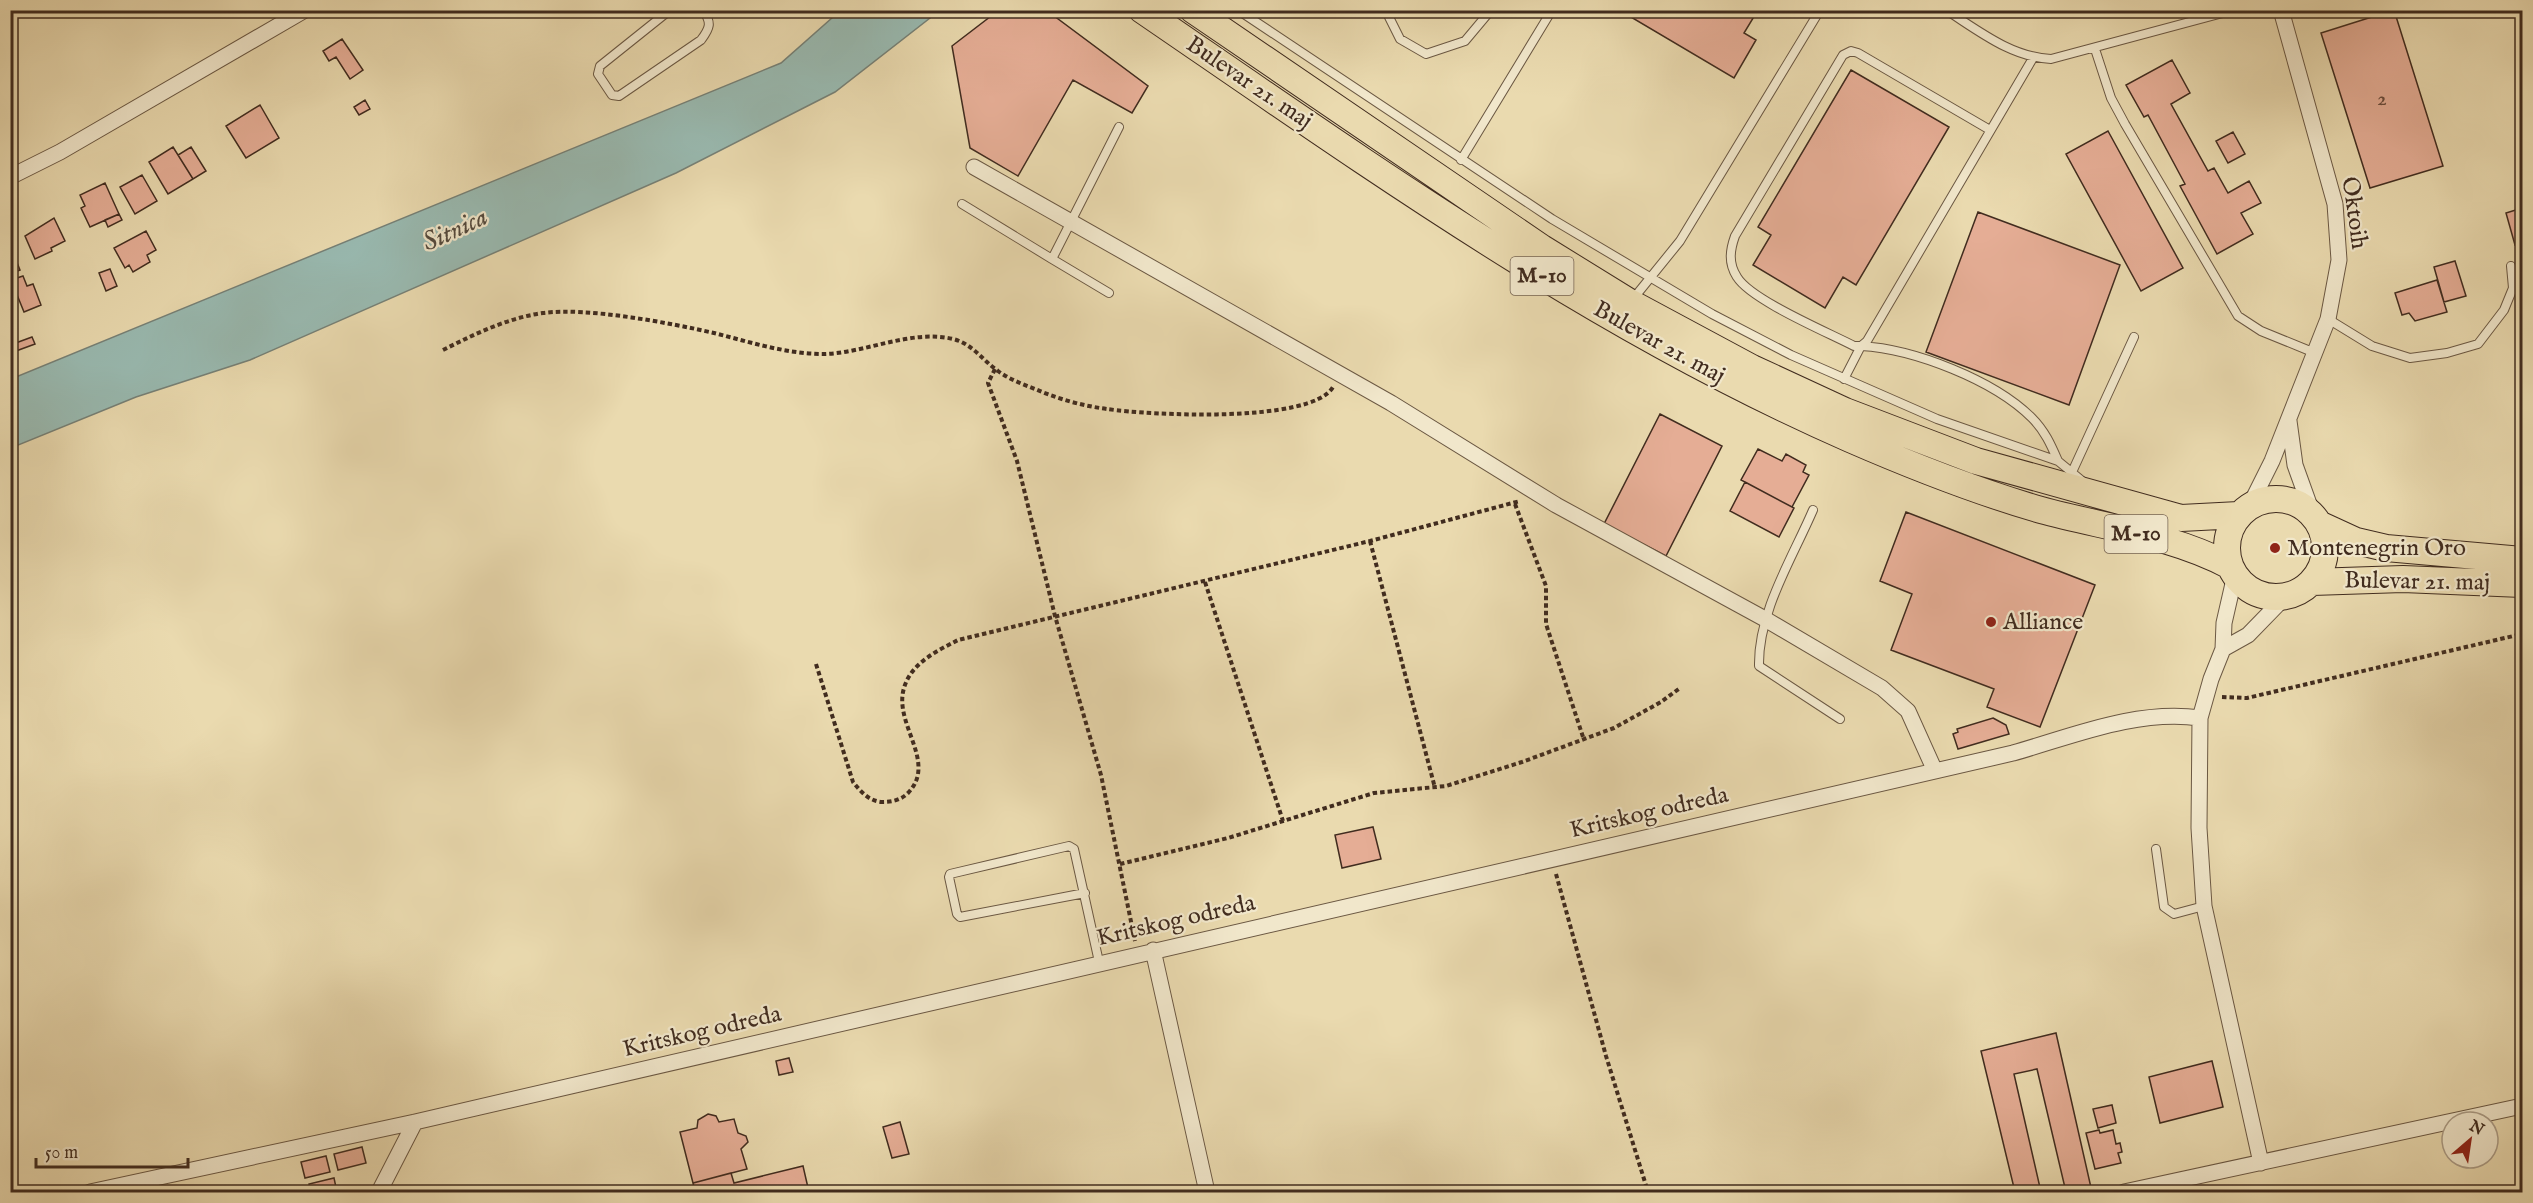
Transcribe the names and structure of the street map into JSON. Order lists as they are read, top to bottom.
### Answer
{
  "streets": {
    "main road": ["Bulevar 21. maj", "M-10"],
    "street": ["Oktoih", "Kritskog odreda"]
  },
  "crossings": [
    ["Bulevar 21. maj", "Oktoih"],
    ["Bulevar 21. maj", "M-10"],
    ["Oktoih", "M-10"]
  ],
  "water": ["Sitnica"],
  "places": ["Montenegrin Oro", "Alliance"],
  "house_numbers": ["2"],
  "scale_bar": "50 m",
  "north": "top right"
}
